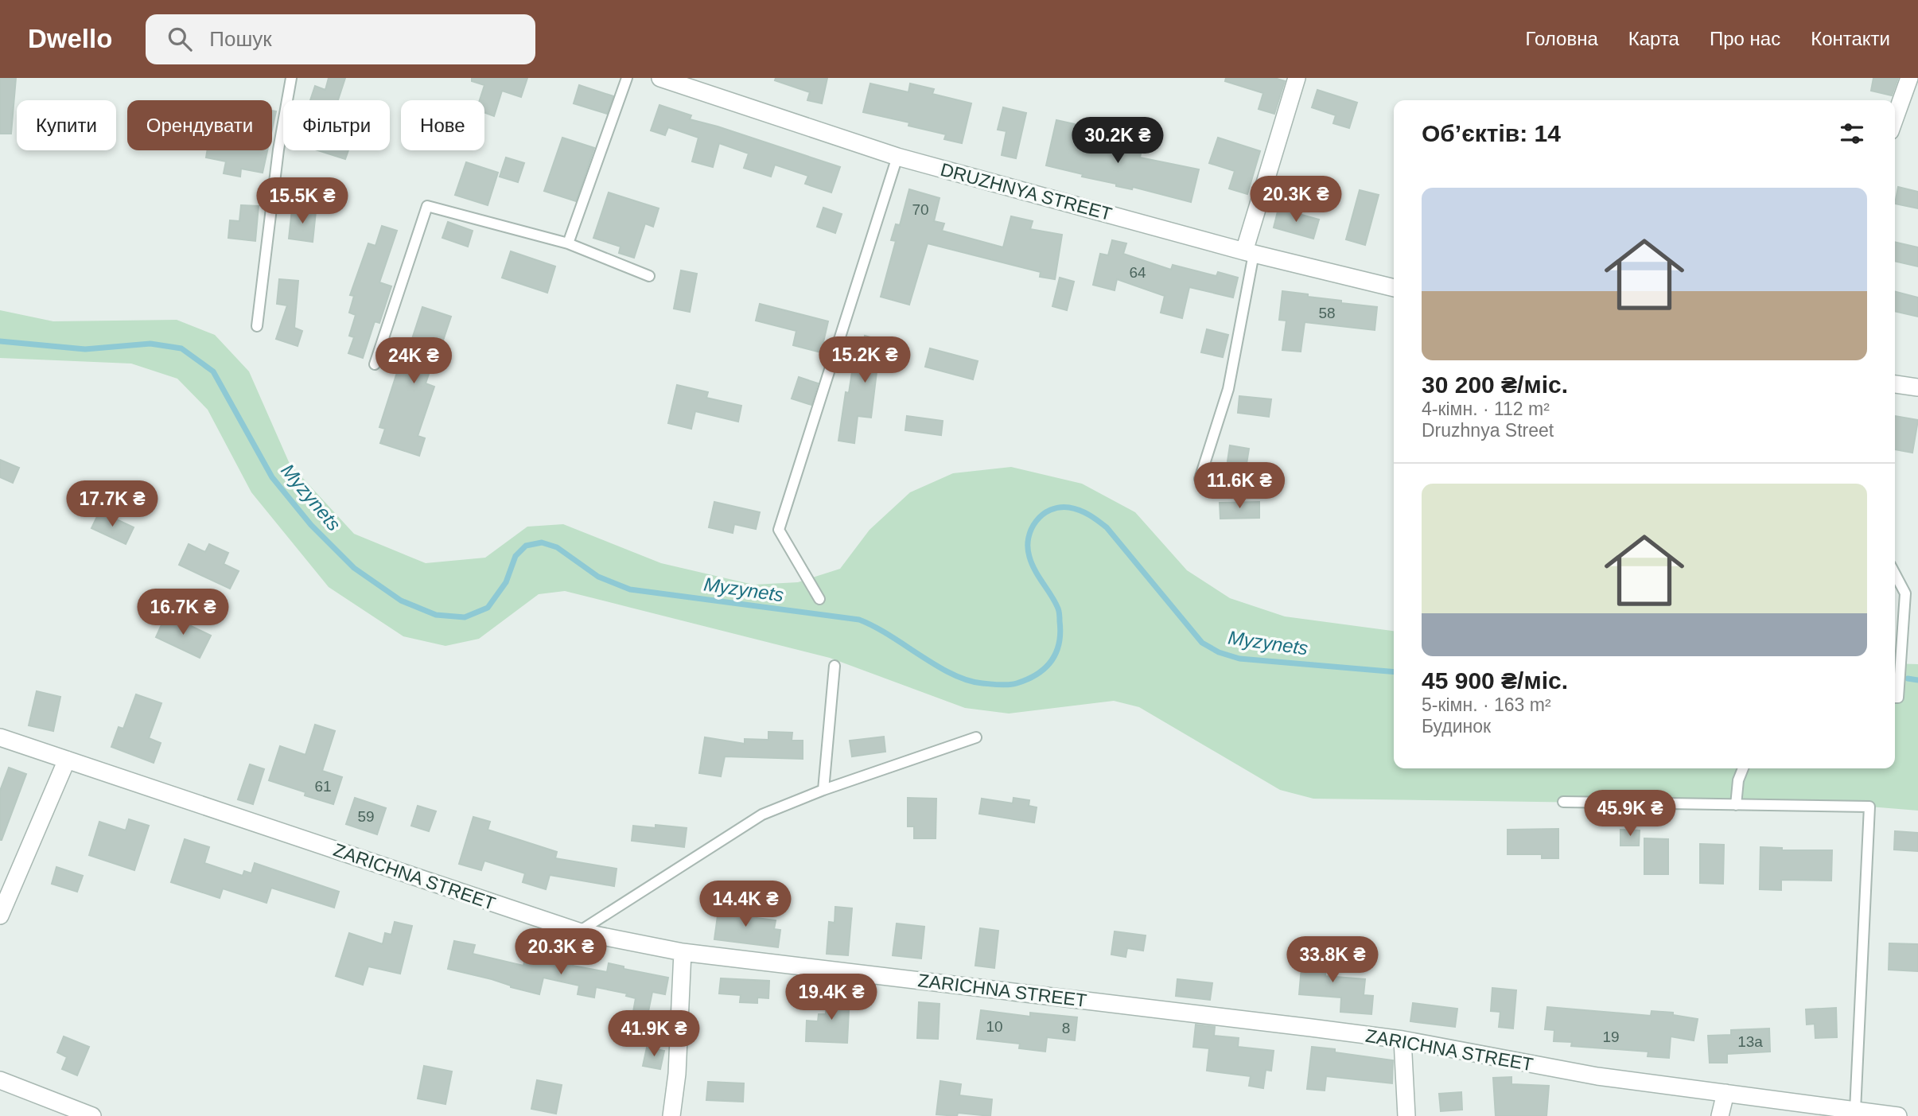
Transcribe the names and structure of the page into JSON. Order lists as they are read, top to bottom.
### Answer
{
  "streets": {
    "street": ["DRUZHNYA STREET", "ZARICHNA STREET"]
  },
  "water": ["Myzynets"],
  "house_numbers": [
    "70",
    "64",
    "58",
    "61",
    "59",
    "10",
    "8",
    "19",
    "13а"
  ],
  "page": {
    "header": "Dwello",
    "search": "Пошук",
    "nav": [
      "Головна",
      "Карта",
      "Про нас",
      "Контакти"
    ],
    "chip": [
      "Купити",
      "Орендувати",
      "Фільтри",
      "Нове"
    ],
    "heading": "Об’єктів: 14",
    "price": [
      "30.2K ₴",
      "20.3K ₴",
      "15.5K ₴",
      "15.2K ₴",
      "24K ₴",
      "11.6K ₴",
      "17.7K ₴",
      "16.7K ₴",
      "45.9K ₴",
      "14.4K ₴",
      "20.3K ₴",
      "33.8K ₴",
      "19.4K ₴",
      "41.9K ₴"
    ],
    "list": [
      {
        "name": "30 200 ₴/міс.",
        "note": "4-кімн. · 112 m² · Druzhnya Street"
      },
      {
        "name": "45 900 ₴/міс.",
        "note": "5-кімн. · 163 m² · Будинок"
      }
    ]
  }
}
